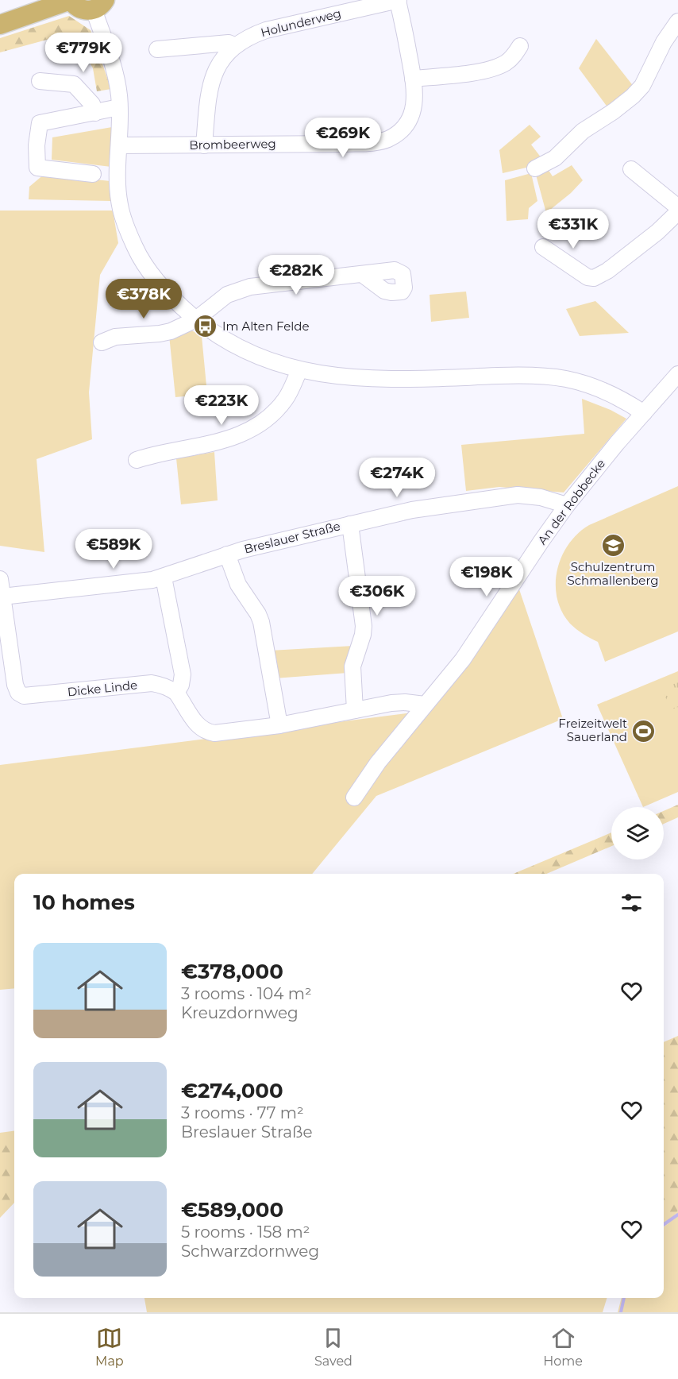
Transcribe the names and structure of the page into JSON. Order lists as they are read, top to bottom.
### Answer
{
  "streets": {
    "street": [
      "Holunderweg",
      "Brombeerweg",
      "An der Robbecke",
      "Breslauer Straße",
      "Dicke Linde"
    ]
  },
  "crossings": [
    ["Holunderweg", "Brombeerweg"],
    ["An der Robbecke", "Breslauer Straße"]
  ],
  "places": {
    "bus stop": ["Im Alten Felde"],
    "school or university": ["Schulzentrum Schmallenberg"],
    "sports": ["Freizeitwelt Sauerland"]
  },
  "page": {
    "price": [
      "€779K",
      "€269K",
      "€331K",
      "€282K",
      "€378K",
      "€223K",
      "€274K",
      "€589K",
      "€198K",
      "€306K"
    ],
    "heading": "10 homes",
    "list": [
      {
        "name": "€378,000",
        "note": "3 rooms · 104 m² · Kreuzdornweg"
      },
      {
        "name": "€274,000",
        "note": "3 rooms · 77 m² · Breslauer Straße"
      },
      {
        "name": "€589,000",
        "note": "5 rooms · 158 m² · Schwarzdornweg"
      }
    ],
    "tabs": ["Map", "Saved", "Home"]
  }
}
